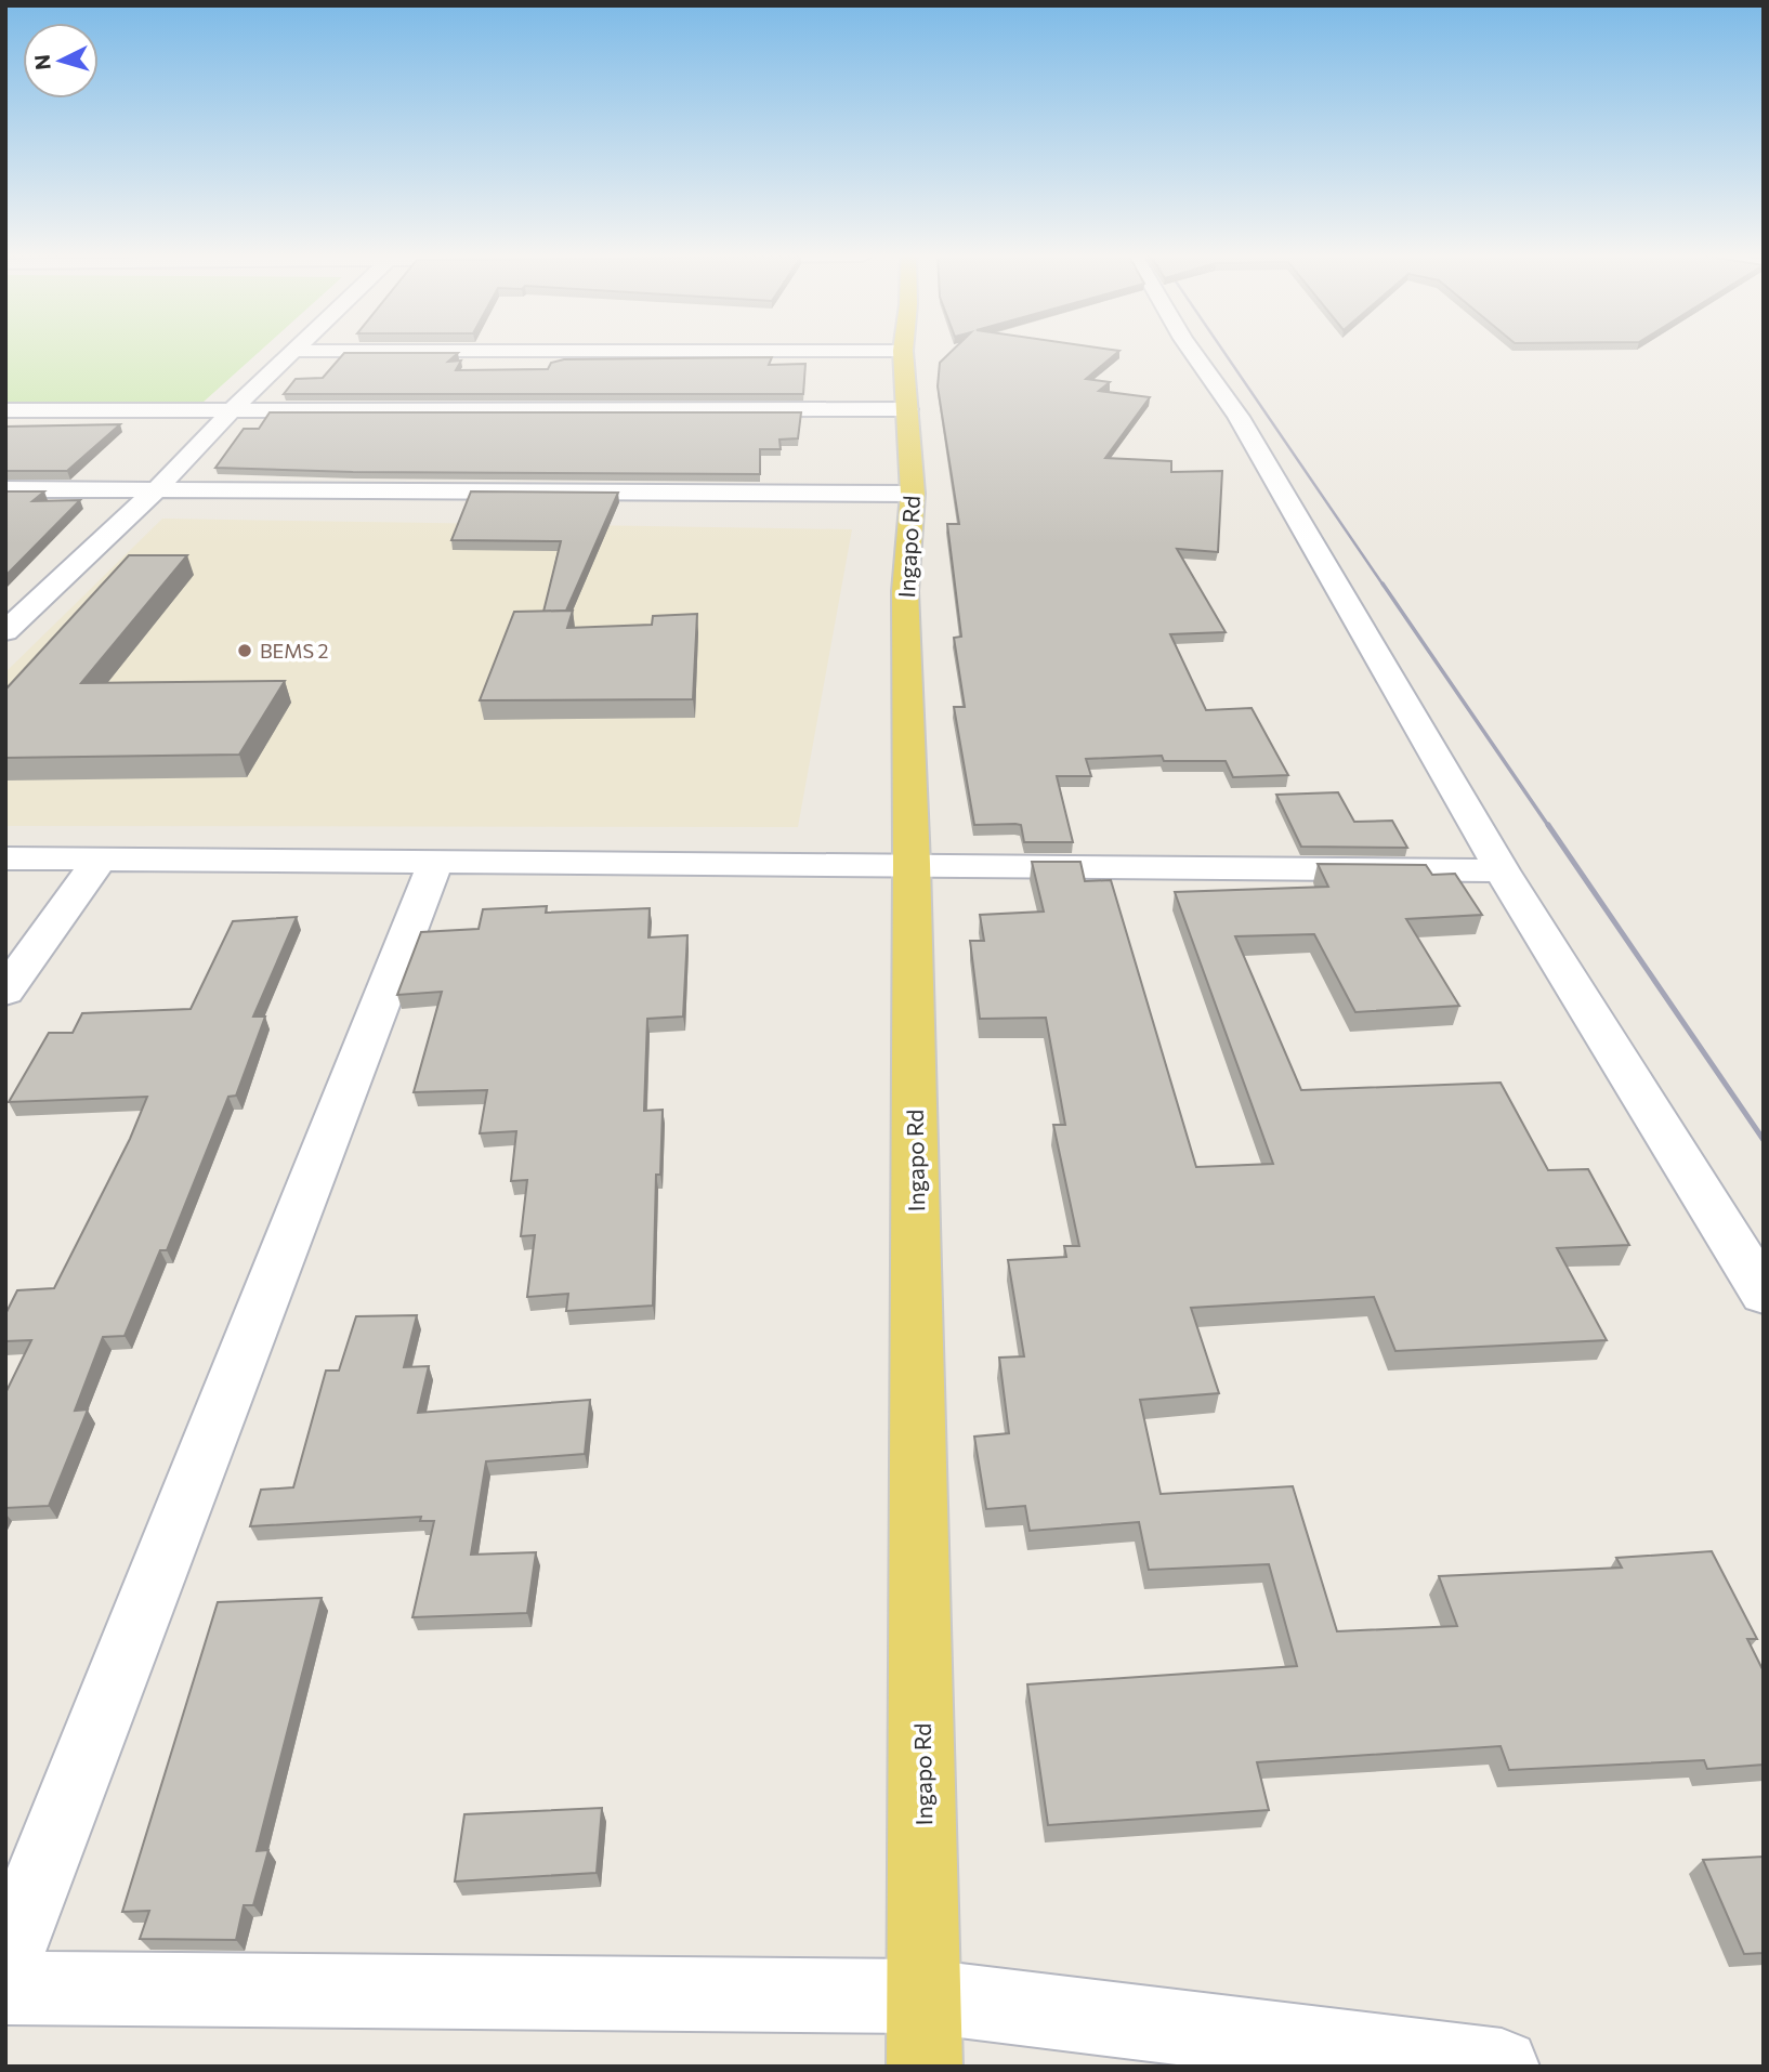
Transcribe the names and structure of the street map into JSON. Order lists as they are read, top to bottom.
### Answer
{
  "streets": {
    "main road": ["Ingapo Rd"]
  },
  "places": ["BEMS 2"],
  "north": "left"
}
